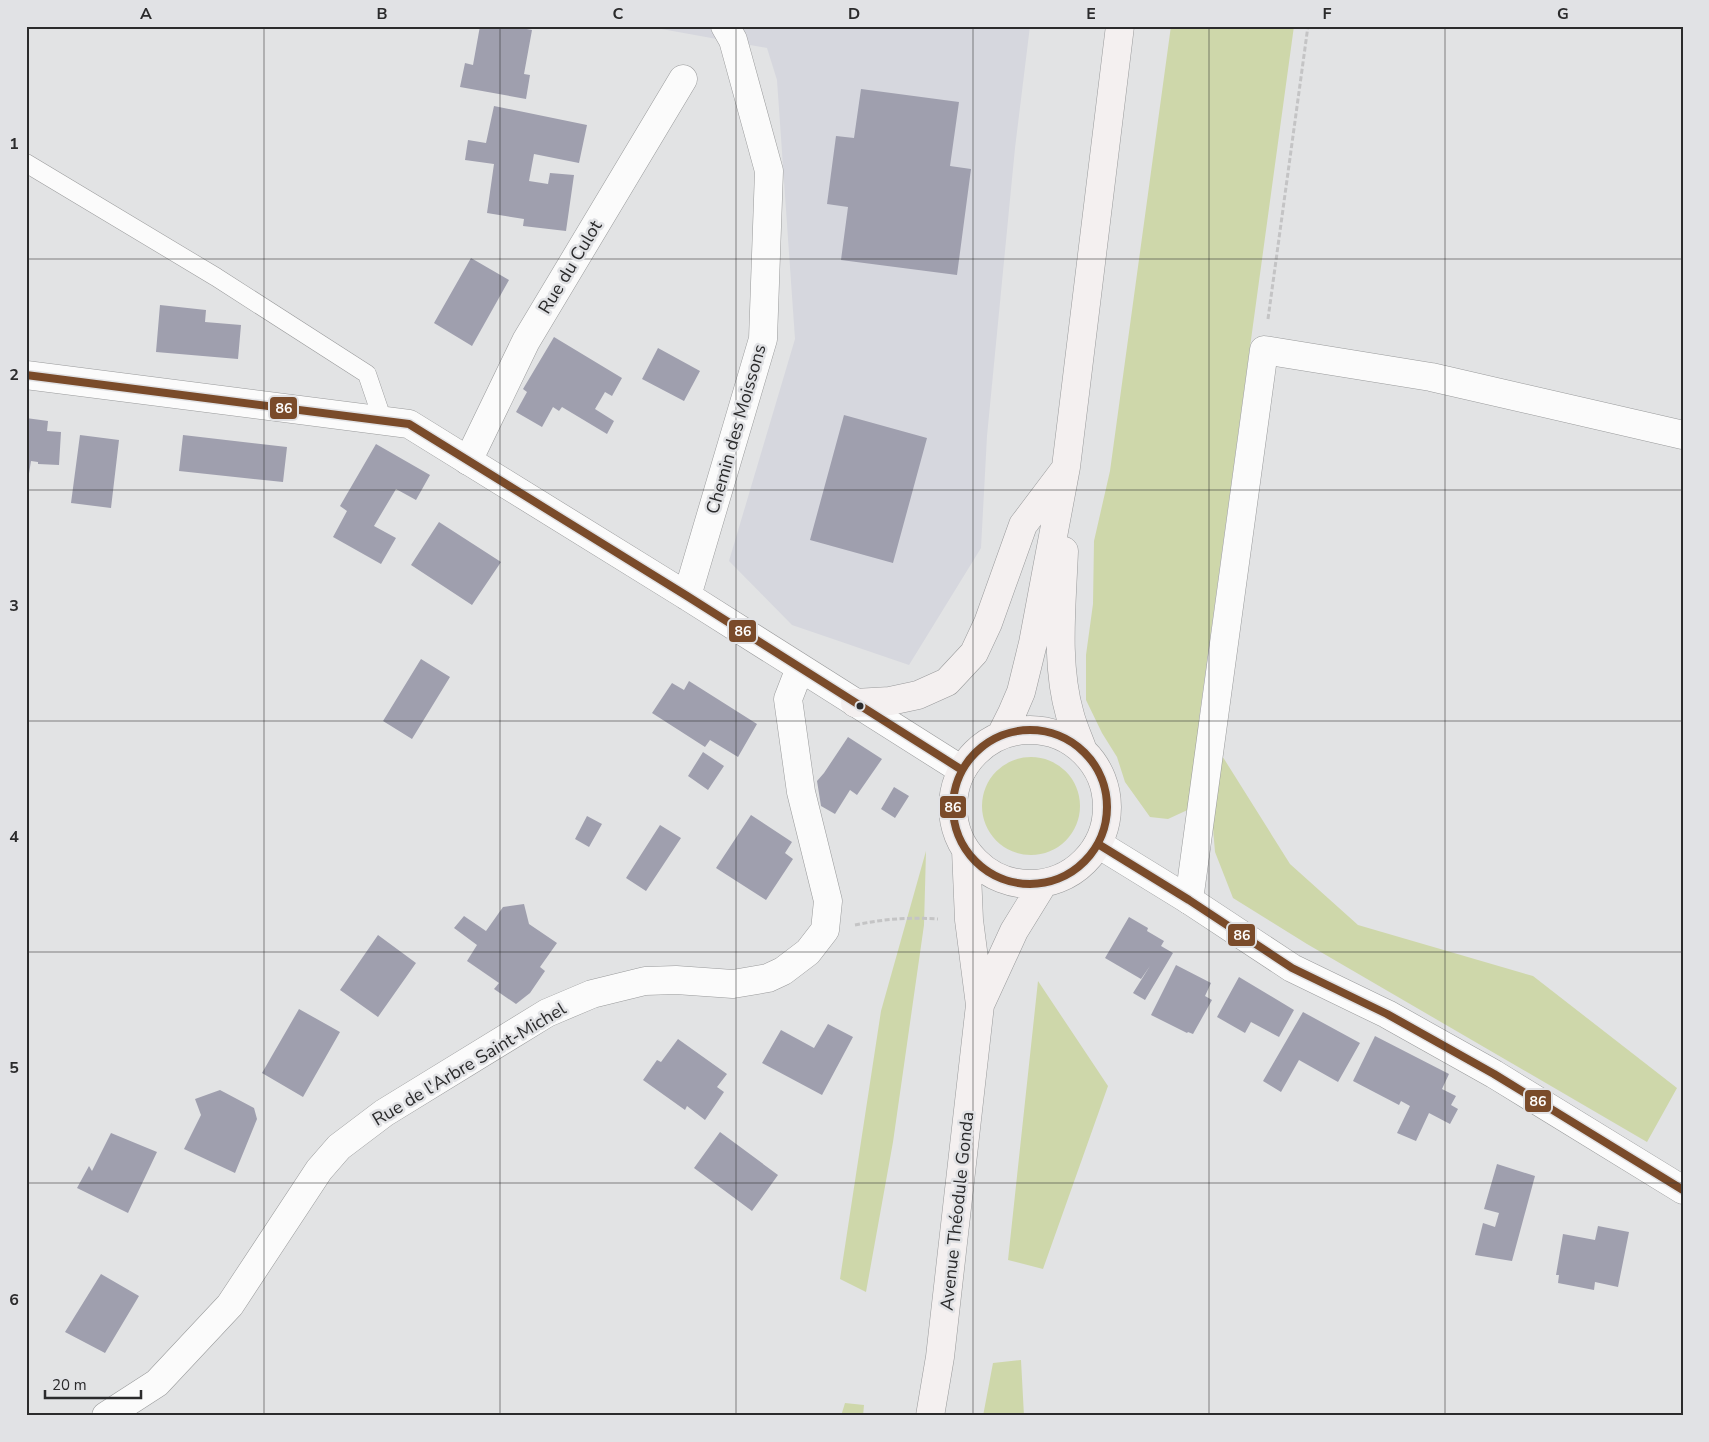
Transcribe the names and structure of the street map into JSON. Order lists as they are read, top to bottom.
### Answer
{
  "streets": {
    "main road": ["Avenue Théodule Gonda"],
    "street": ["Rue du Culot", "Chemin des Moissons", "Rue de l'Arbre Saint-Michel"]
  },
  "lines": ["transit line 86"],
  "scale_bar": "20 m",
  "grid": {
    "columns": [
      "A",
      "B",
      "C",
      "D",
      "E",
      "F",
      "G"
    ],
    "rows": [
      "1",
      "2",
      "3",
      "4",
      "5",
      "6"
    ]
  }
}
